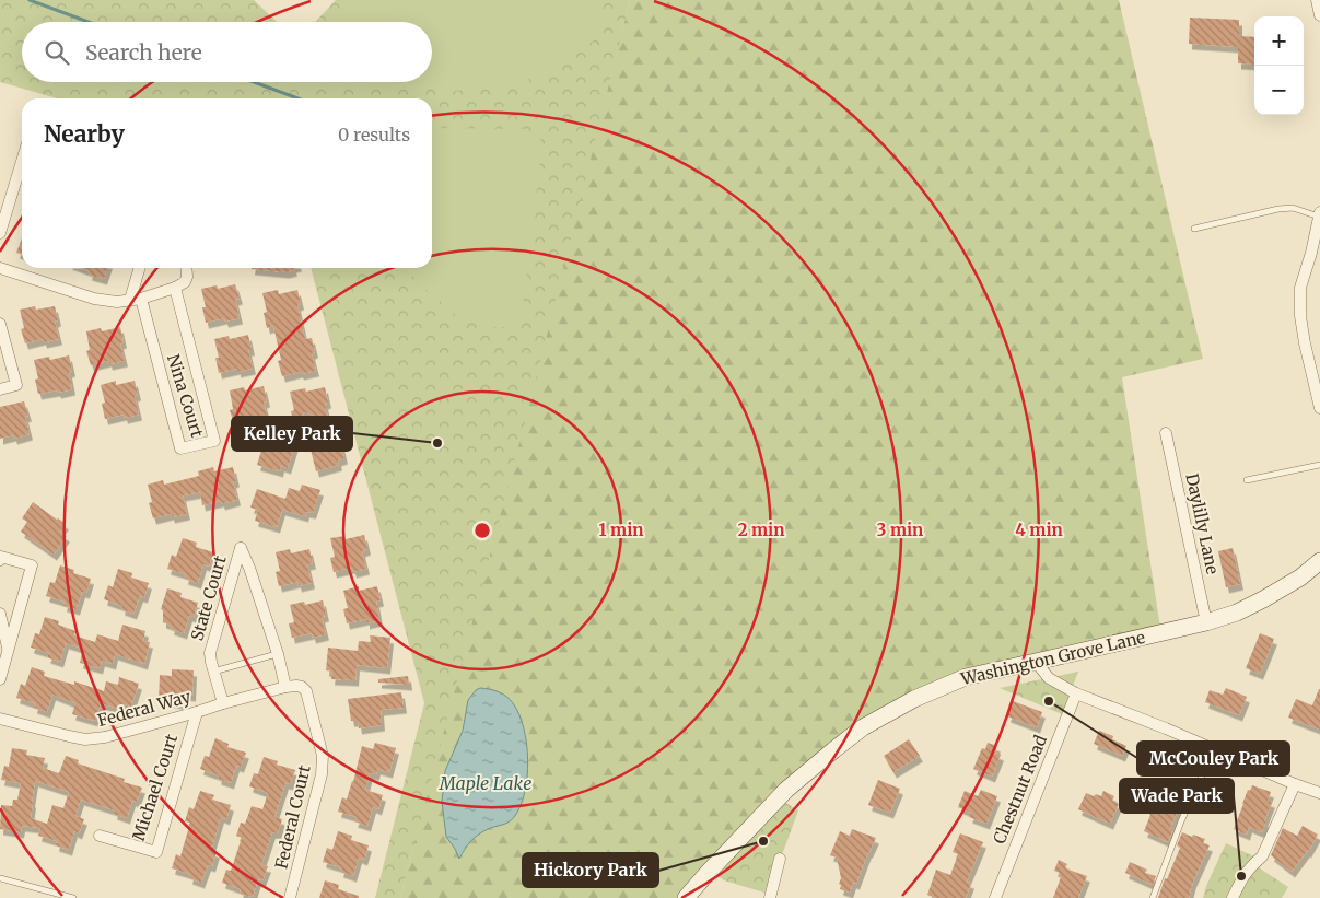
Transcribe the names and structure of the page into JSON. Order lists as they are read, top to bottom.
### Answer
{
  "streets": {
    "street": [
      "Nina Court",
      "Daylilly Lane",
      "State Court",
      "Washington Grove Lane",
      "Federal Way",
      "Michael Court",
      "Chestnut Road",
      "Federal Court"
    ]
  },
  "crossings": [
    ["Daylilly Lane", "Washington Grove Lane"],
    ["State Court", "Federal Way"],
    ["State Court", "Federal Court"],
    ["Federal Way", "Michael Court"],
    ["Federal Way", "Federal Court"]
  ],
  "water": ["Maple Lake"],
  "places": [
    "Kelley Park",
    "McCouley Park",
    "Hickory Park",
    "Wade Park"
  ],
  "page": {
    "map_buttons": ["+", "−"],
    "search": "Search here",
    "heading": ["Nearby", "0 results"]
  },
  "rings": [
    "1 min",
    "2 min",
    "3 min",
    "4 min"
  ]
}
